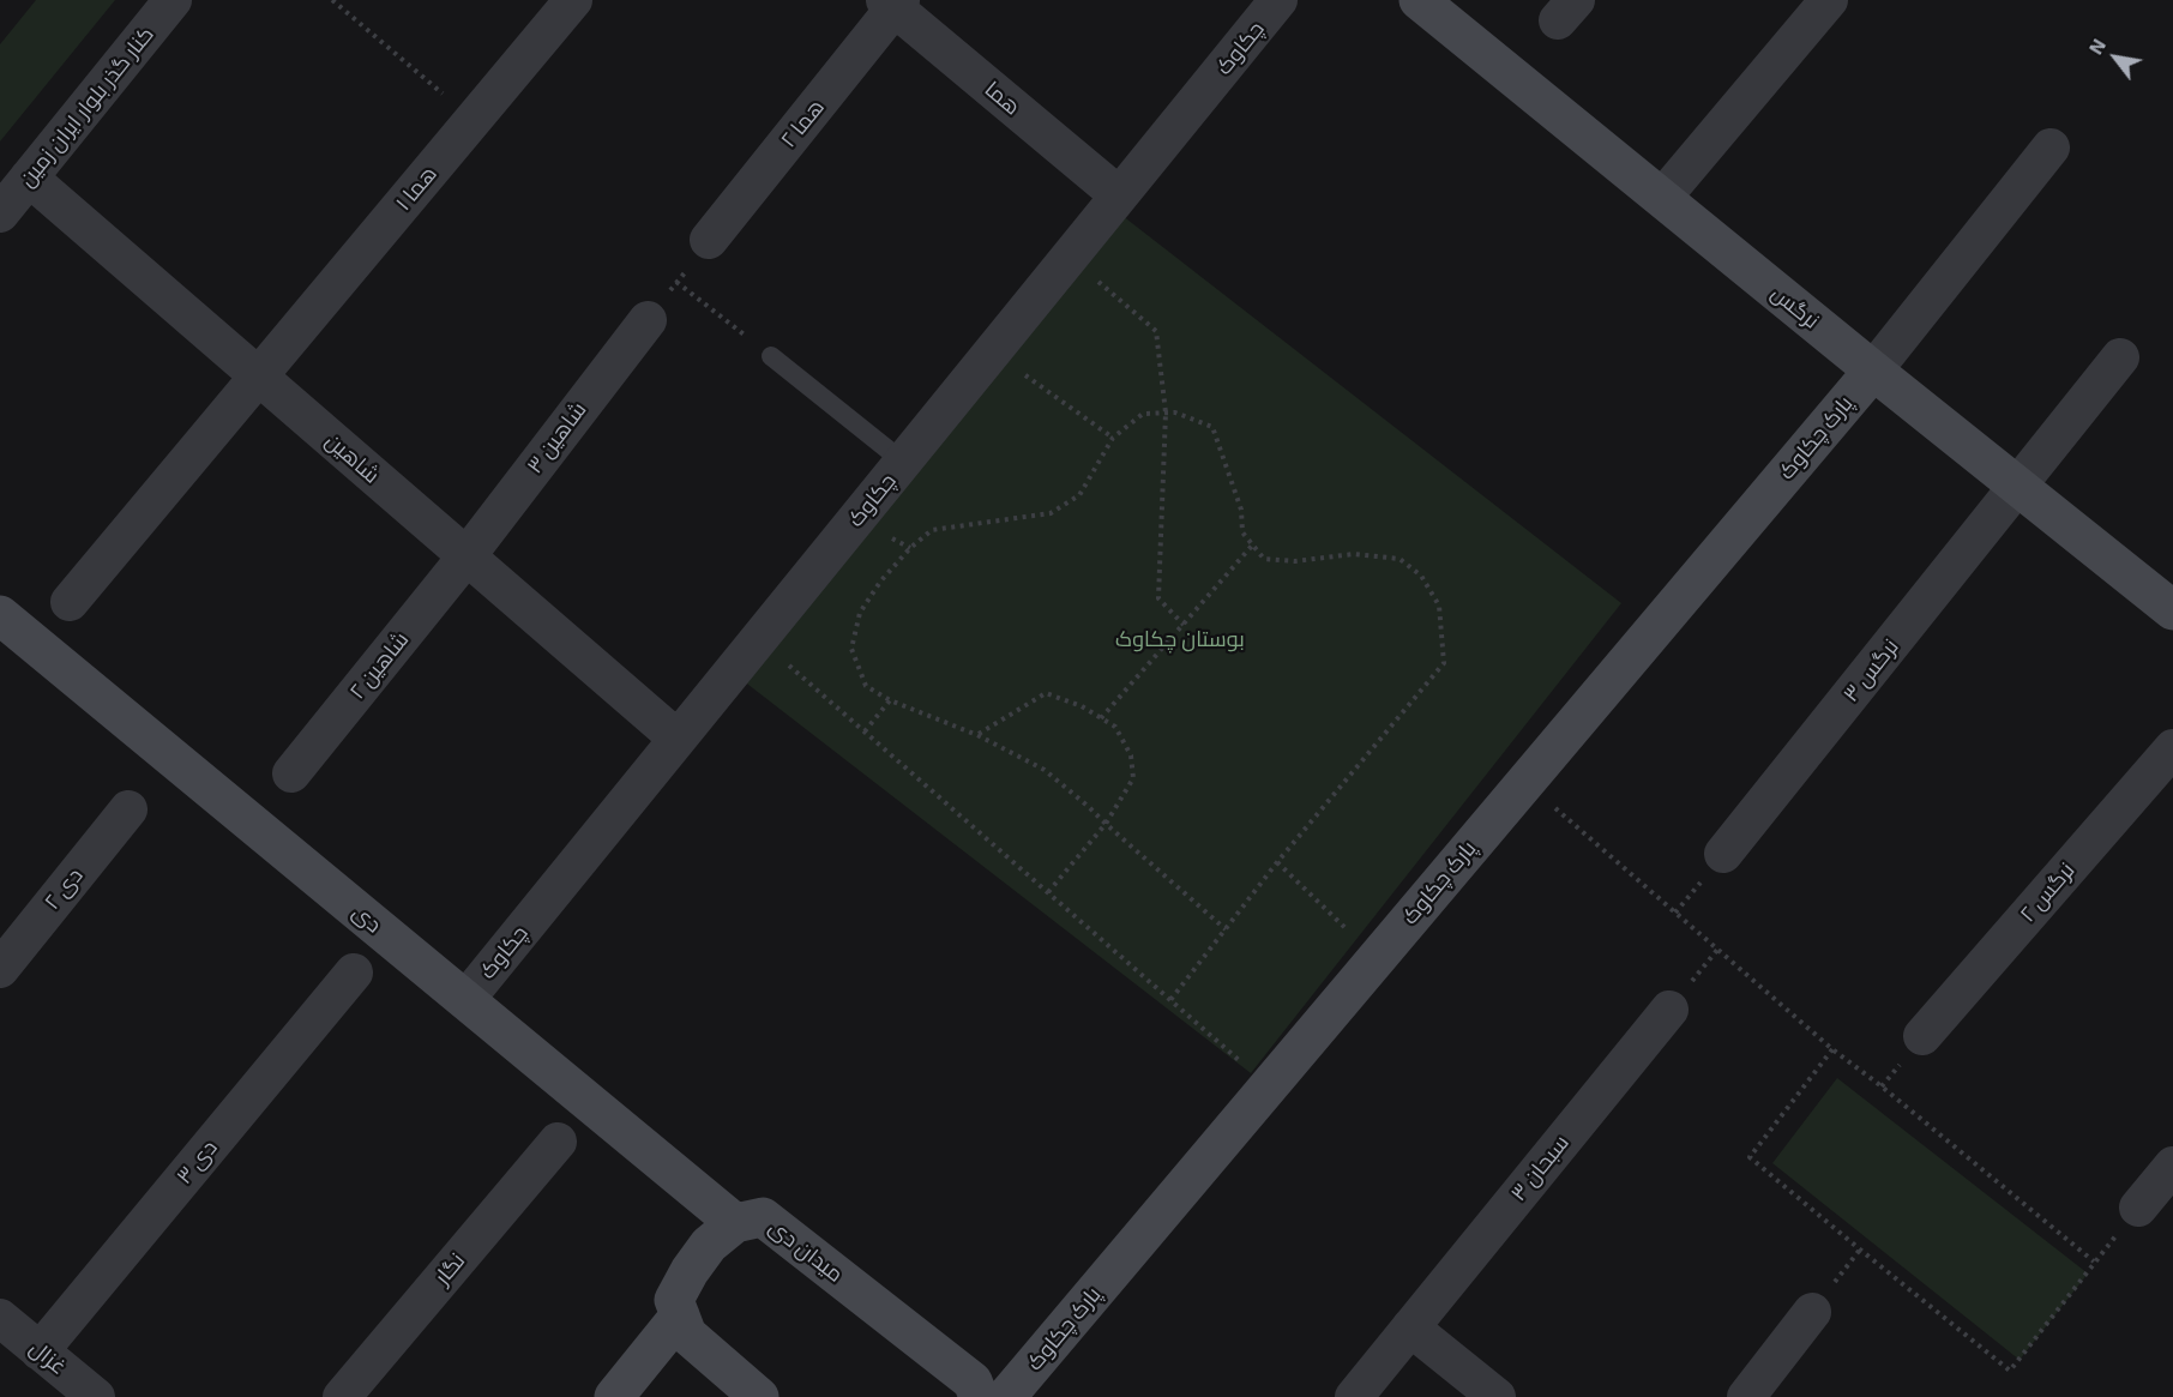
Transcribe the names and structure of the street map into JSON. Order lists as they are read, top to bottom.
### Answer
{
  "streets": {
    "street": [
      "چکاوک",
      "هما",
      "کنار گذر بلوار ایران زمین",
      "هما ۲",
      "هما ۱",
      "نرگس",
      "شاهین ۳",
      "پارک چکاوک",
      "شاهین",
      "شاهین ۲",
      "نرگس ۳",
      "دی ۲",
      "نرگس ۲",
      "دی",
      "دی ۳",
      "سبحان ۳",
      "میدان دی",
      "نگار",
      "غزال"
    ]
  },
  "crossings": [
    ["چکاوک", "هما"],
    ["چکاوک", "شاهین"],
    ["چکاوک", "دی"],
    ["هما", "هما ۲"],
    ["کنار گذر بلوار ایران زمین", "شاهین"],
    ["هما ۱", "شاهین"],
    ["نرگس", "پارک چکاوک"],
    ["نرگس", "نرگس ۳"],
    ["شاهین ۳", "شاهین"],
    ["شاهین ۳", "شاهین ۲"],
    ["شاهین", "شاهین ۲"],
    ["دی", "میدان دی"],
    ["دی ۳", "غزال"]
  ],
  "parks": ["بوستان چکاوک"],
  "north": "top left"
}
